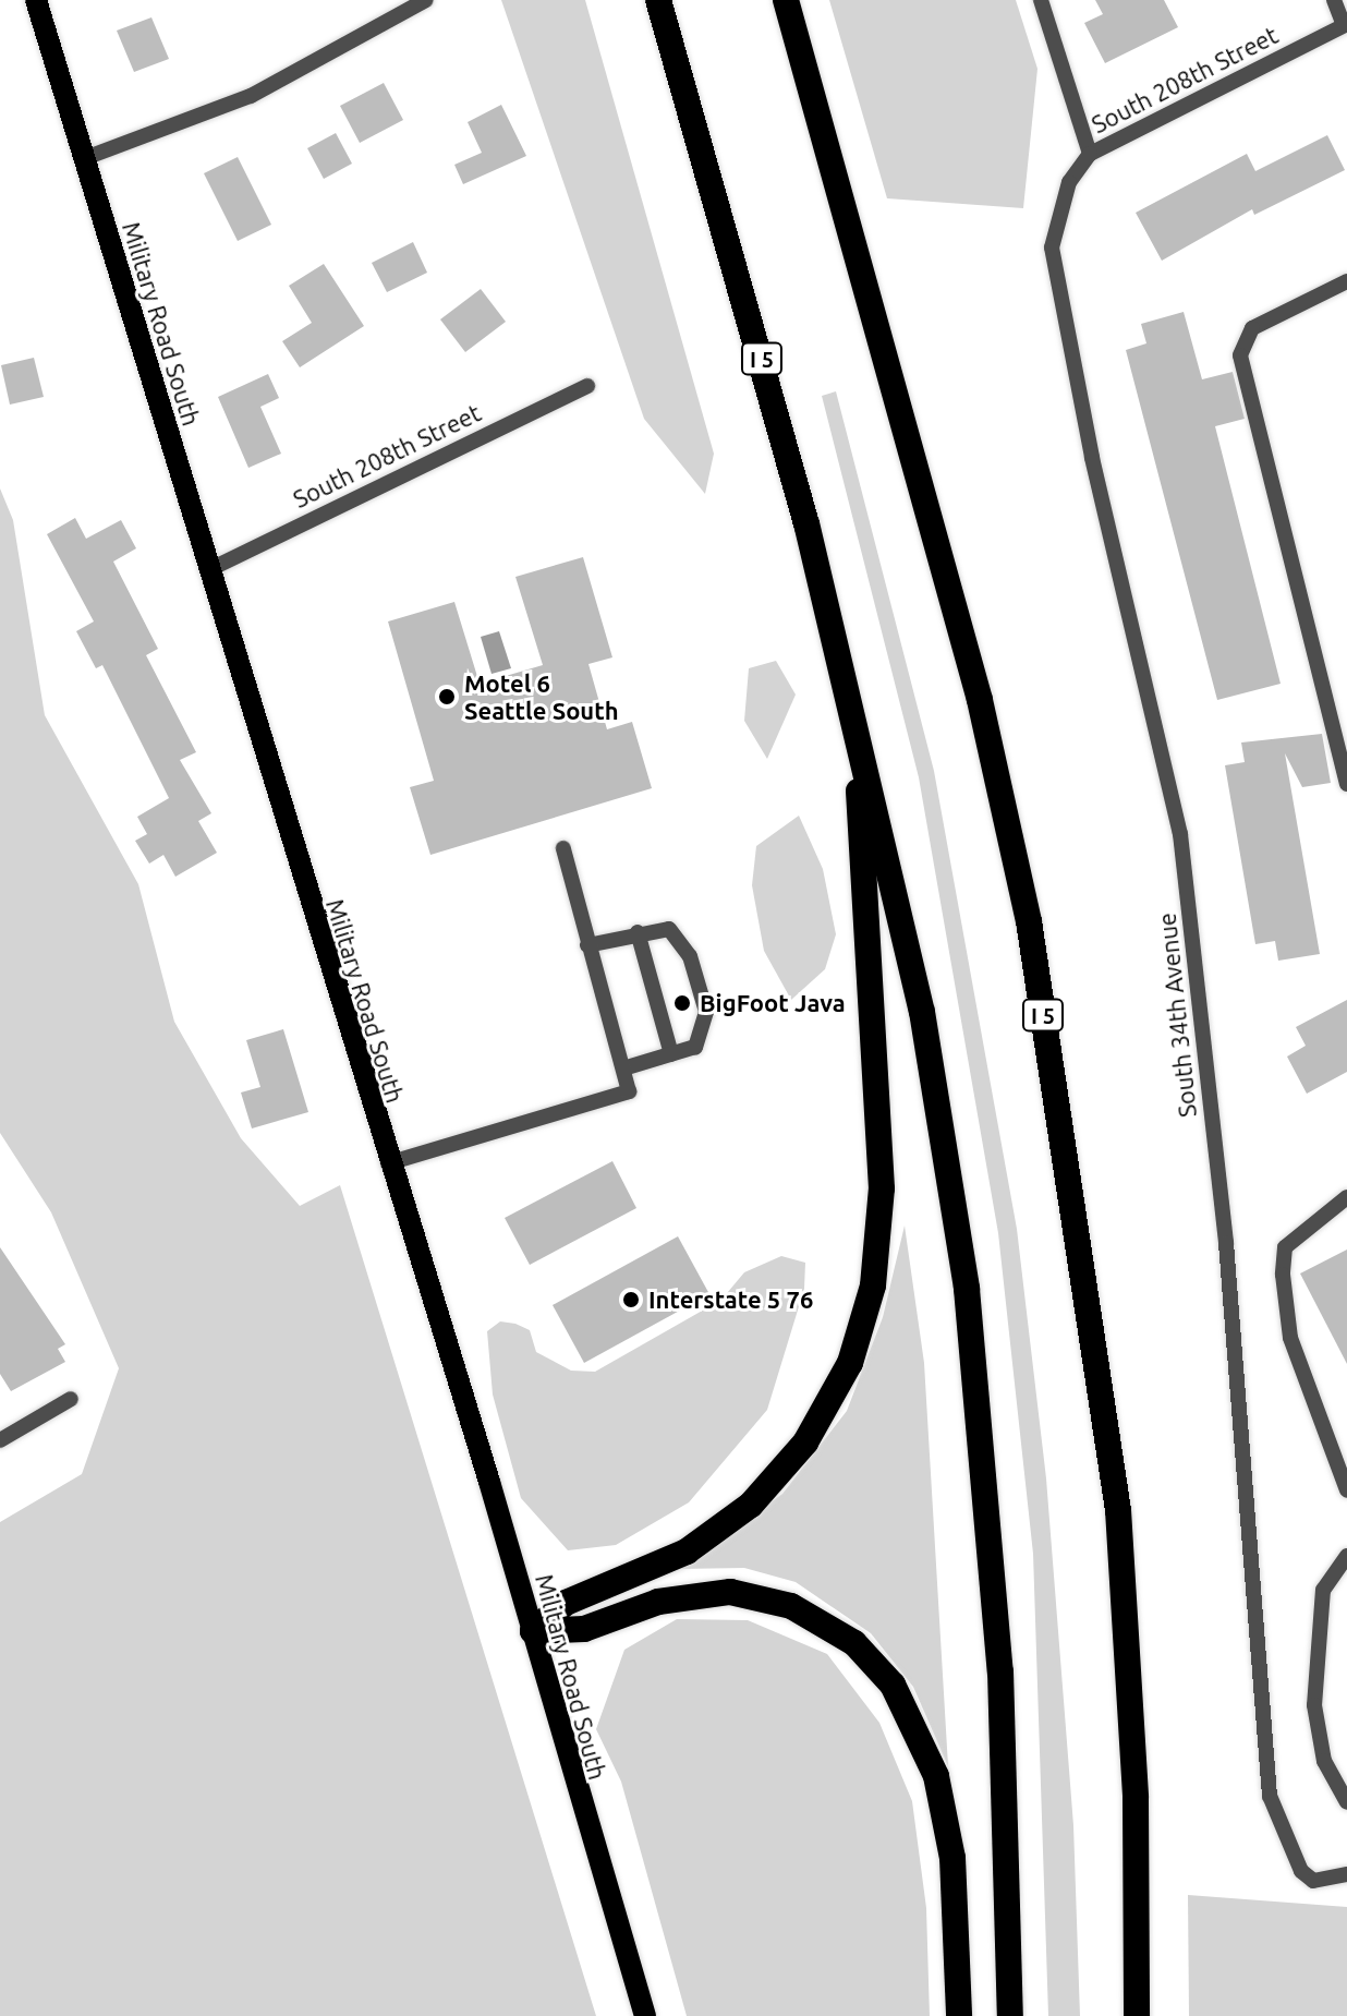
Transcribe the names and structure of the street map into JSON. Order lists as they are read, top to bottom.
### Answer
{
  "streets": {
    "highway": ["I 5"],
    "main road": ["Military Road South"],
    "street": ["South 208th Street", "South 34th Avenue"]
  },
  "crossings": [
    ["South 208th Street", "Military Road South"],
    ["South 208th Street", "South 34th Avenue"]
  ],
  "places": ["Motel 6 Seattle South", "BigFoot Java", "Interstate 5 76"]
}
